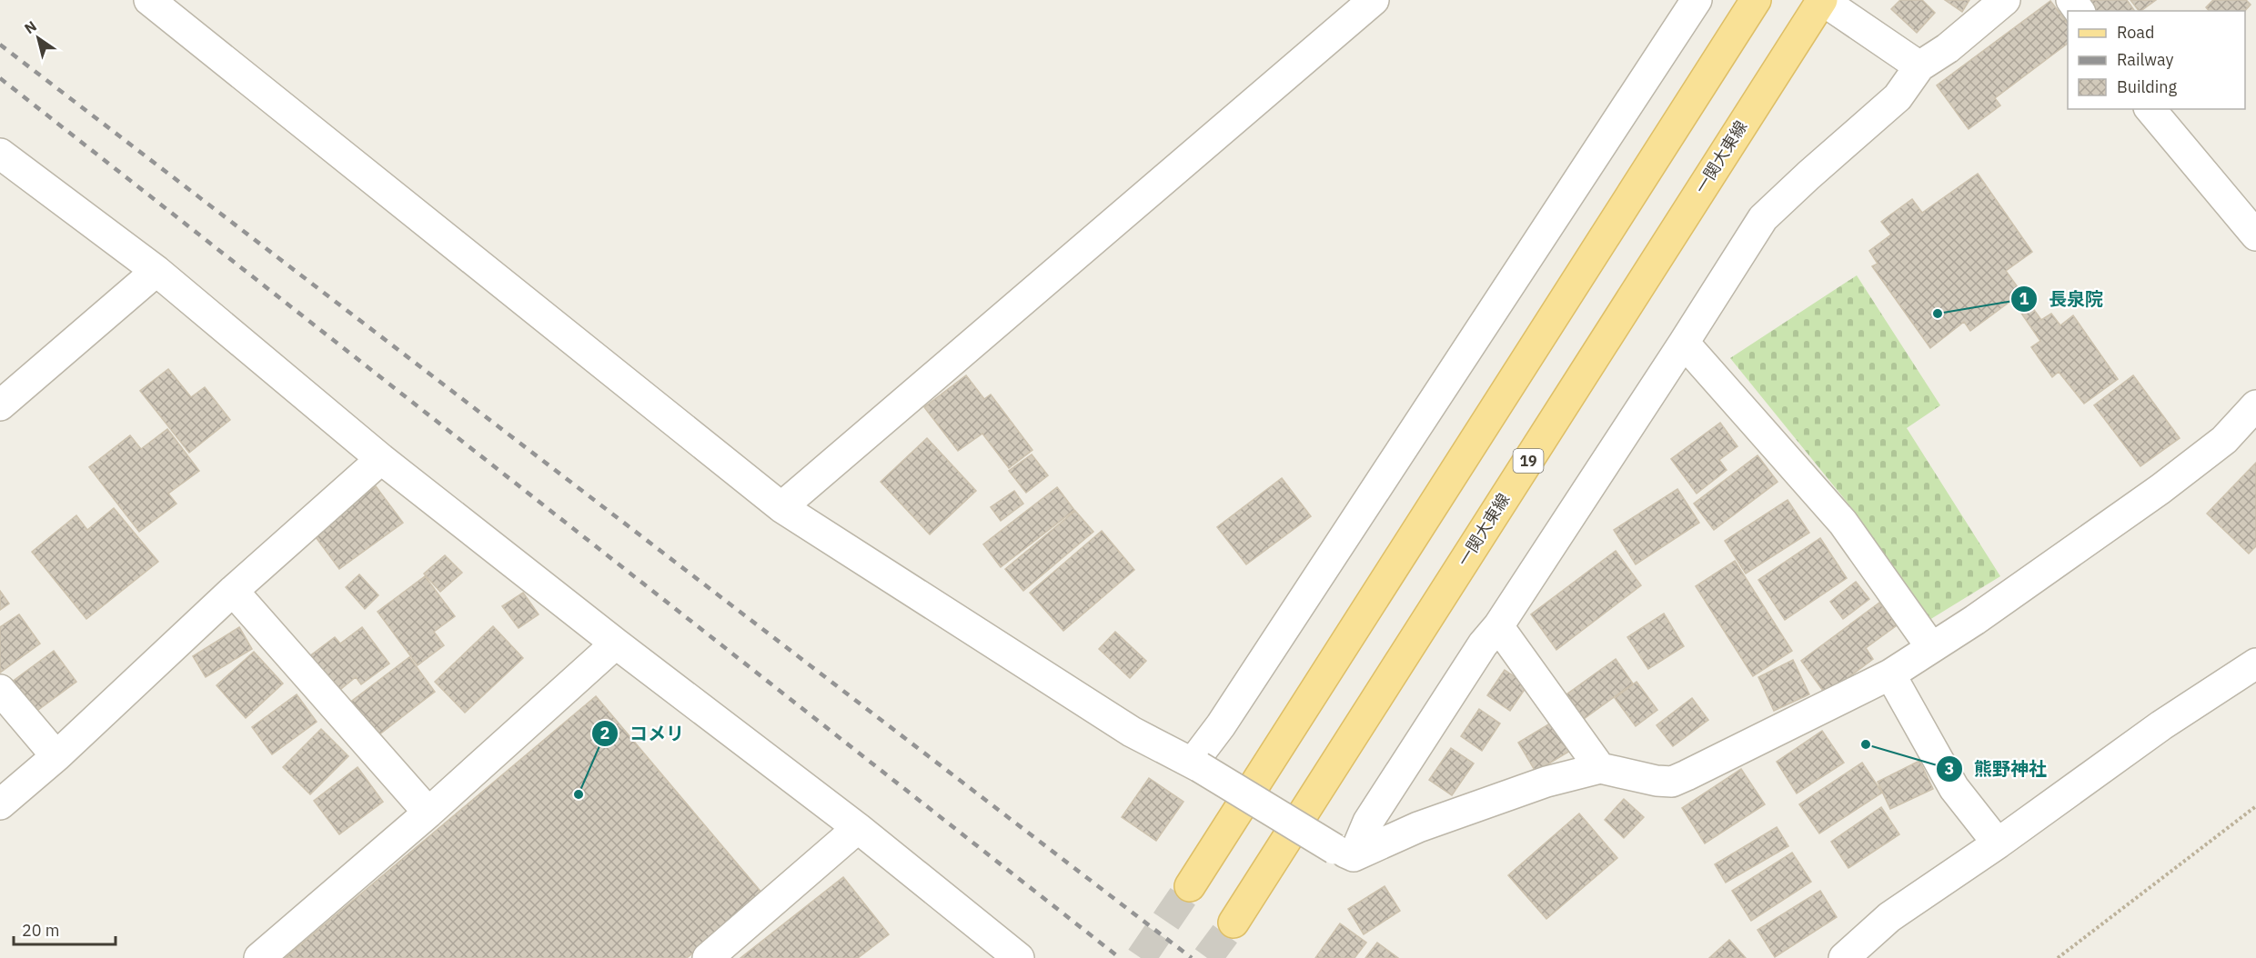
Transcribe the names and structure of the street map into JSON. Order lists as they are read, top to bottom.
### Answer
{
  "streets": {
    "main road": ["一関大東線", "19"]
  },
  "places": ["長泉院", "熊野神社", "コメリ"],
  "legend": ["Road", "Railway", "Building"],
  "scale_bar": "20 m",
  "north": "top left"
}
